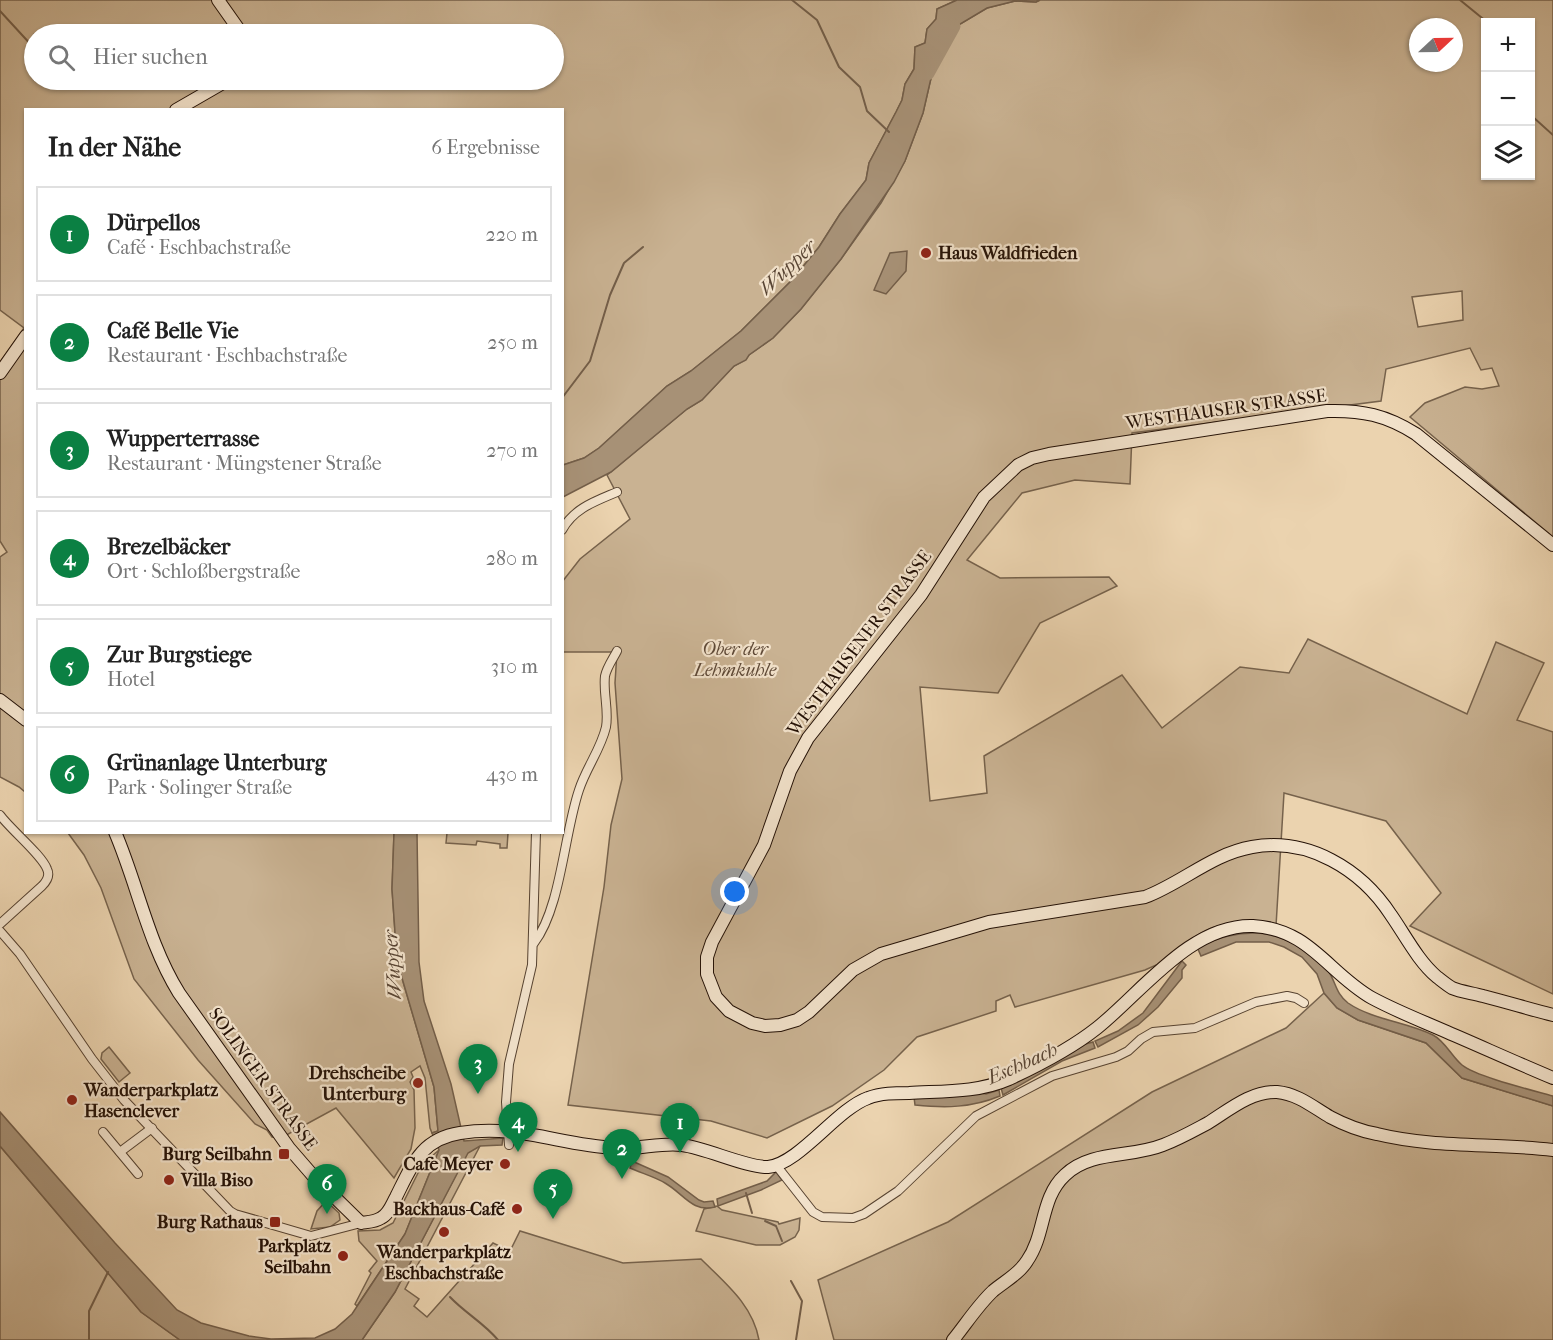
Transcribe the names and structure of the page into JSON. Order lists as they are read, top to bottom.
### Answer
{
  "streets": {
    "main road": ["WESTHAUSER STRASSE", "WESTHAUSENER STRASSE", "SOLINGER STRASSE"]
  },
  "crossings": [
    ["WESTHAUSER STRASSE", "WESTHAUSENER STRASSE"]
  ],
  "water": ["Wupper", "Eschbach"],
  "parks": ["Ober der Lehmkuhle"],
  "places": {
    "other": [
      "Haus Waldfrieden",
      "Drehscheibe Unterburg",
      "Wanderparkplatz Hasenclever",
      "Cafe Meyer",
      "Villa Biso",
      "Backhaus-Café",
      "Wanderparkplatz Eschbachstraße",
      "Parkplatz Seilbahn"
    ],
    "transit": ["Burg Seilbahn", "Burg Rathaus"]
  },
  "north": "right",
  "page": {
    "map_buttons": ["+", "−"],
    "search": "Hier suchen",
    "heading": ["In der Nähe", "6 Ergebnisse"],
    "list": [
      {
        "mark": "1",
        "name": "Dürpellos",
        "note": "Café · Eschbachstraße",
        "value": "220 m"
      },
      {
        "mark": "2",
        "name": "Café Belle Vie",
        "note": "Restaurant · Eschbachstraße",
        "value": "250 m"
      },
      {
        "mark": "3",
        "name": "Wupperterrasse",
        "note": "Restaurant · Müngstener Straße",
        "value": "270 m"
      },
      {
        "mark": "4",
        "name": "Brezelbäcker",
        "note": "Ort · Schloßbergstraße",
        "value": "280 m"
      },
      {
        "mark": "5",
        "name": "Zur Burgstiege",
        "note": "Hotel",
        "value": "310 m"
      },
      {
        "mark": "6",
        "name": "Grünanlage Unterburg",
        "note": "Park · Solinger Straße",
        "value": "430 m"
      }
    ],
    "pins": [
      "3",
      "4",
      "1",
      "2",
      "6",
      "5"
    ]
  }
}
